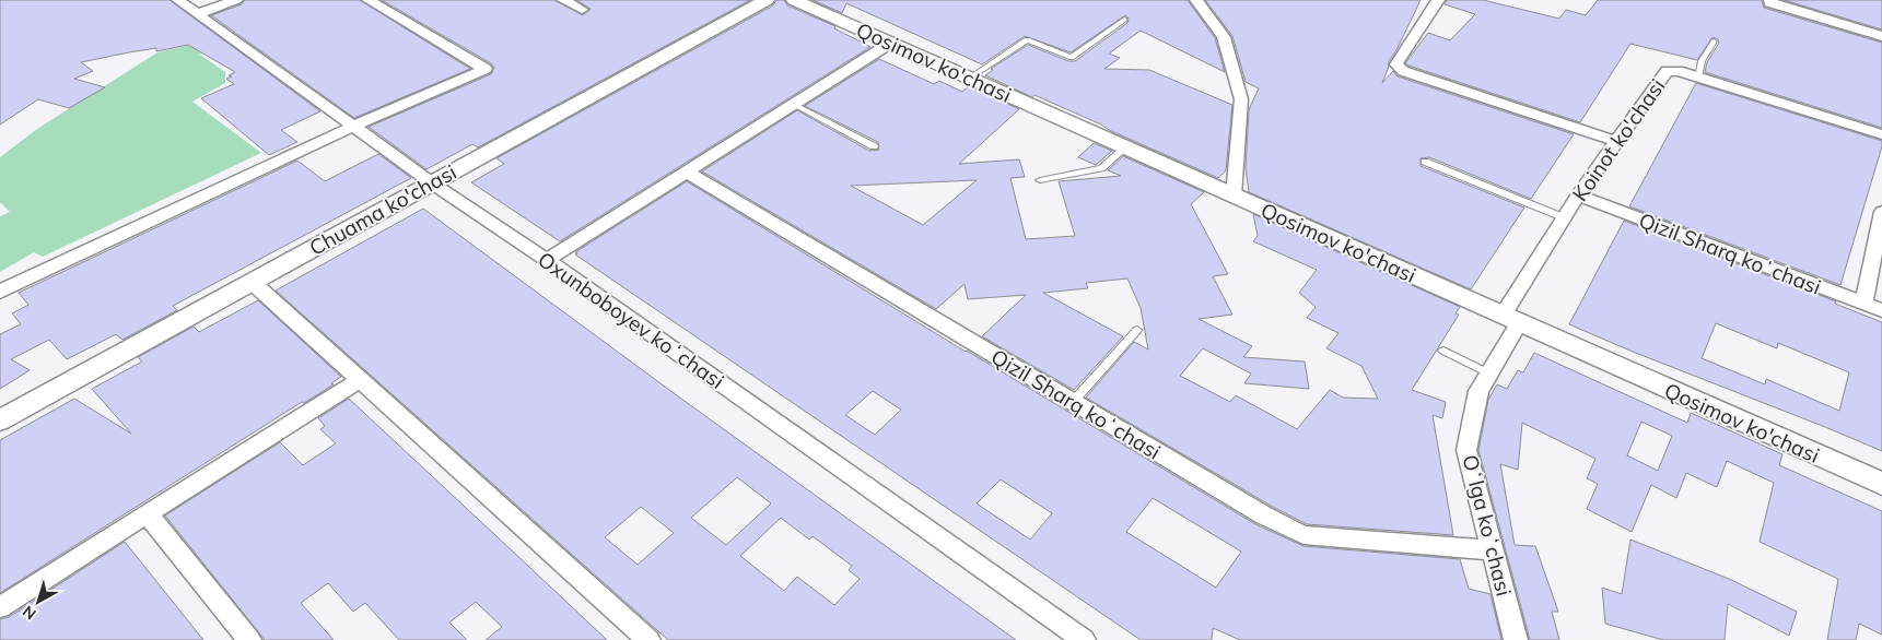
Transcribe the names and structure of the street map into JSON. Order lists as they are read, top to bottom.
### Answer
{
  "streets": {
    "street": [
      "Qosimov ko'chasi",
      "Koinot ko'chasi",
      "Chuama ko'chasi",
      "Qizil Sharq koʻchasi",
      "Oxunboboyev koʻchasi",
      "Oʻlga koʻchasi"
    ]
  },
  "crossings": [
    ["Qosimov ko'chasi", "Koinot ko'chasi"],
    ["Qosimov ko'chasi", "Oʻlga koʻchasi"],
    ["Koinot ko'chasi", "Qizil Sharq koʻchasi"],
    ["Koinot ko'chasi", "Oʻlga koʻchasi"],
    ["Chuama ko'chasi", "Oxunboboyev koʻchasi"],
    ["Qizil Sharq koʻchasi", "Oʻlga koʻchasi"]
  ],
  "north": "bottom left"
}
